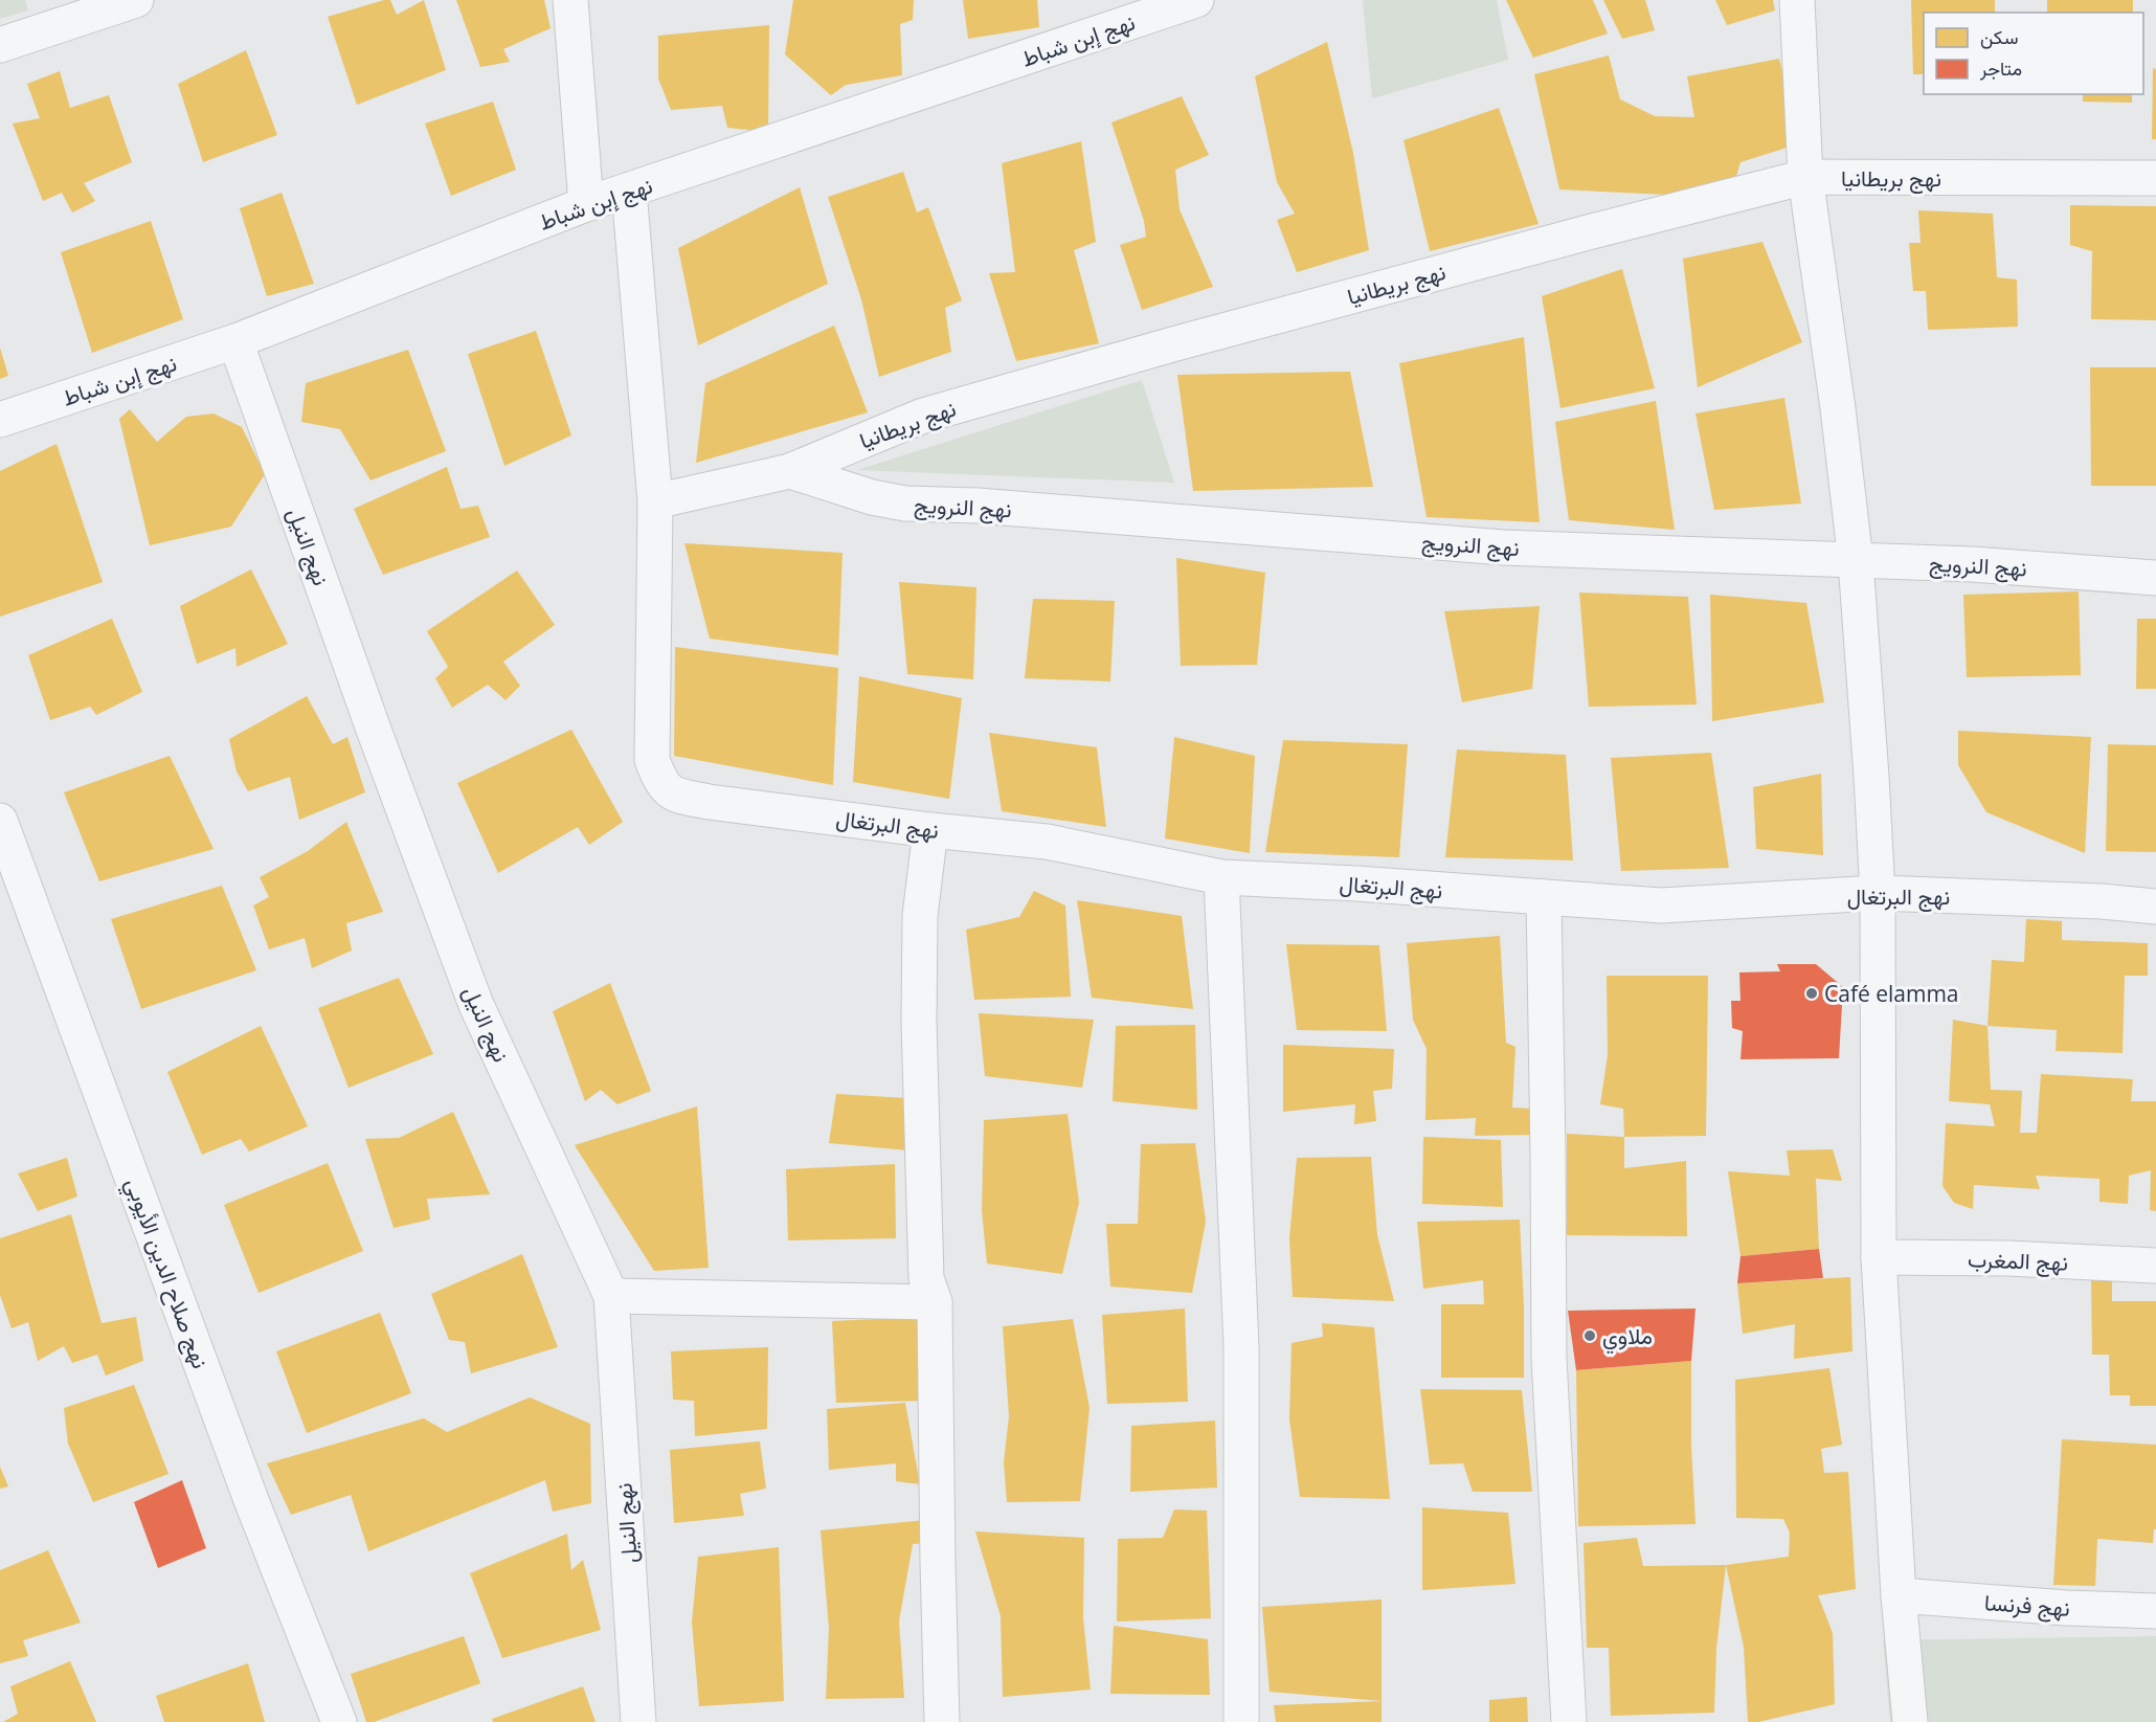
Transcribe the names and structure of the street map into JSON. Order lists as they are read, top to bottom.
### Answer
{
  "streets": {
    "street": [
      "نهج إبن شباط",
      "نهج بريطانيا",
      "نهج النرويج",
      "نهج النيل",
      "نهج البرتغال",
      "نهج المغرب",
      "نهج صلاح الدين الأيوبي",
      "نهج فرنسا"
    ]
  },
  "crossings": [
    ["نهج إبن شباط", "نهج النيل"],
    ["نهج بريطانيا", "نهج النرويج"],
    ["نهج بريطانيا", "نهج البرتغال"]
  ],
  "places": ["Café elamma", "ملاوي"],
  "legend": ["سكن", "متاجر"]
}
